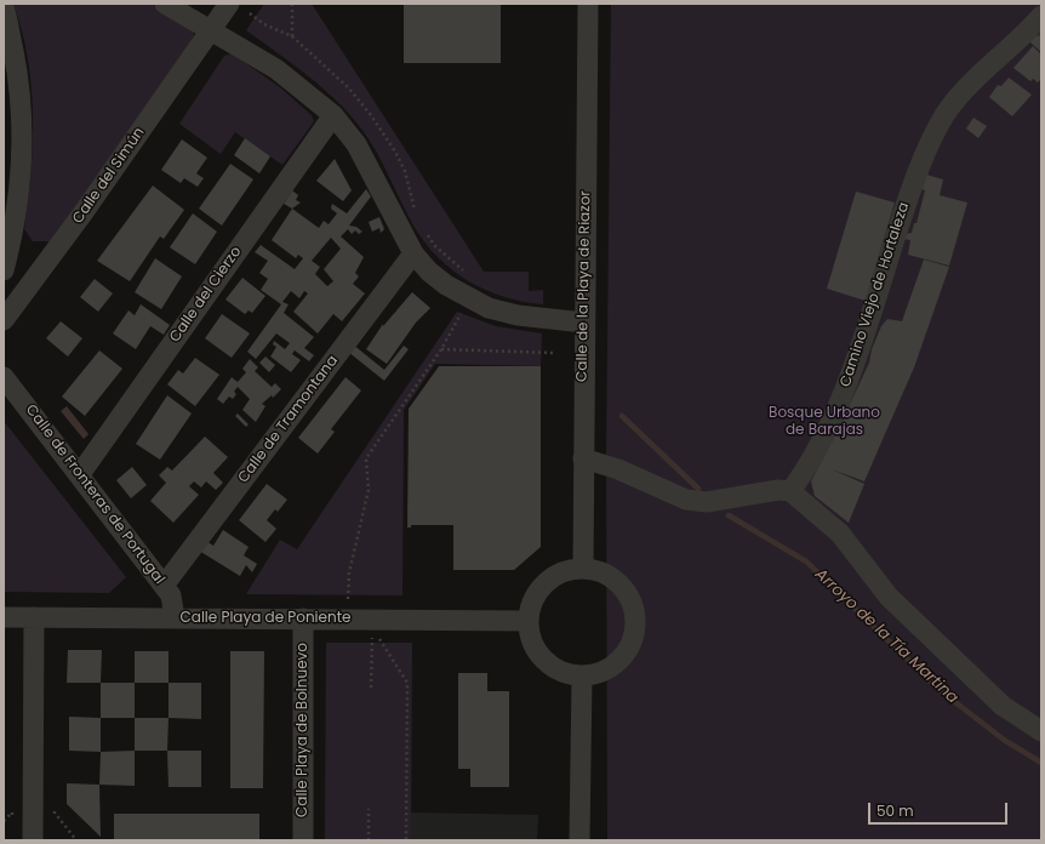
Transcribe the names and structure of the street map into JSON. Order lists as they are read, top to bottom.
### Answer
{
  "streets": {
    "street": [
      "Calle del Simún",
      "Calle de la Playa de Riazor",
      "Calle del Cierzo",
      "Camino Viejo de Hortaleza",
      "Calle de Tramontana",
      "Calle de Fronteras de Portugal",
      "Calle Playa de Poniente",
      "Calle Playa de Bolnuevo"
    ]
  },
  "crossings": [
    ["Calle de la Playa de Riazor", "Calle Playa de Poniente"],
    ["Calle del Cierzo", "Calle de Fronteras de Portugal"],
    ["Calle de Tramontana", "Calle de Fronteras de Portugal"],
    ["Calle de Fronteras de Portugal", "Calle Playa de Poniente"],
    ["Calle Playa de Poniente", "Calle Playa de Bolnuevo"]
  ],
  "water": ["Arroyo de la Tía Martina"],
  "parks": ["Bosque Urbano de Barajas"],
  "scale_bar": "50 m"
}
